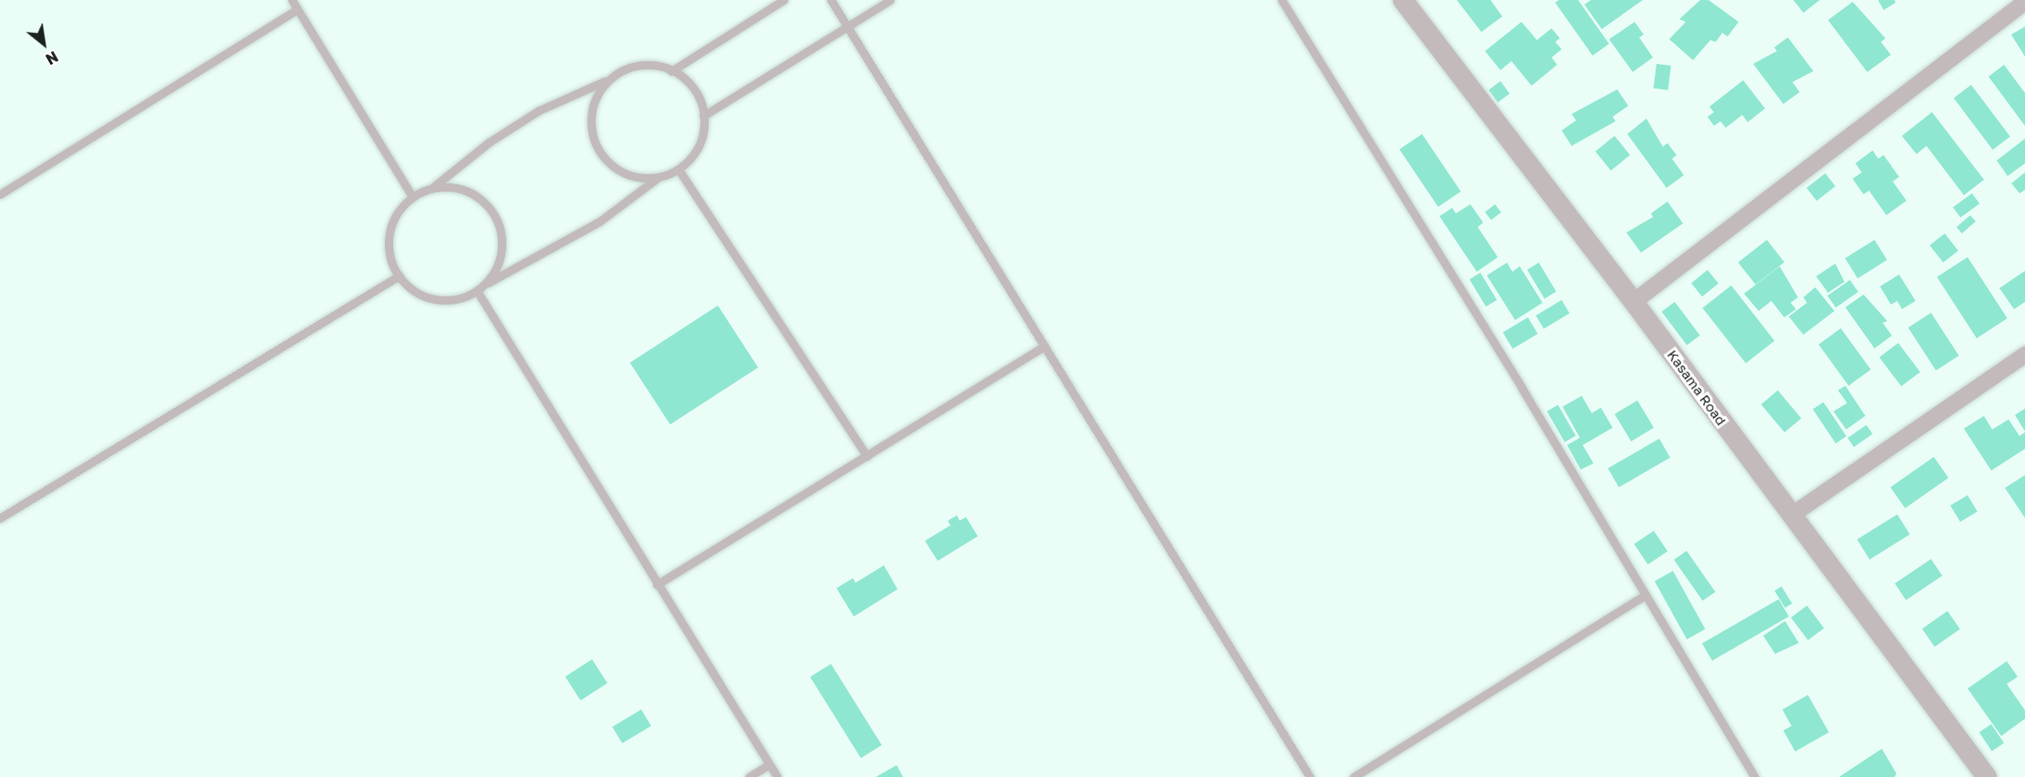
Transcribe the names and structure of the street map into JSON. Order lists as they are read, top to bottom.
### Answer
{
  "streets": {
    "street": ["Kasama Road"]
  },
  "north": "bottom right"
}
